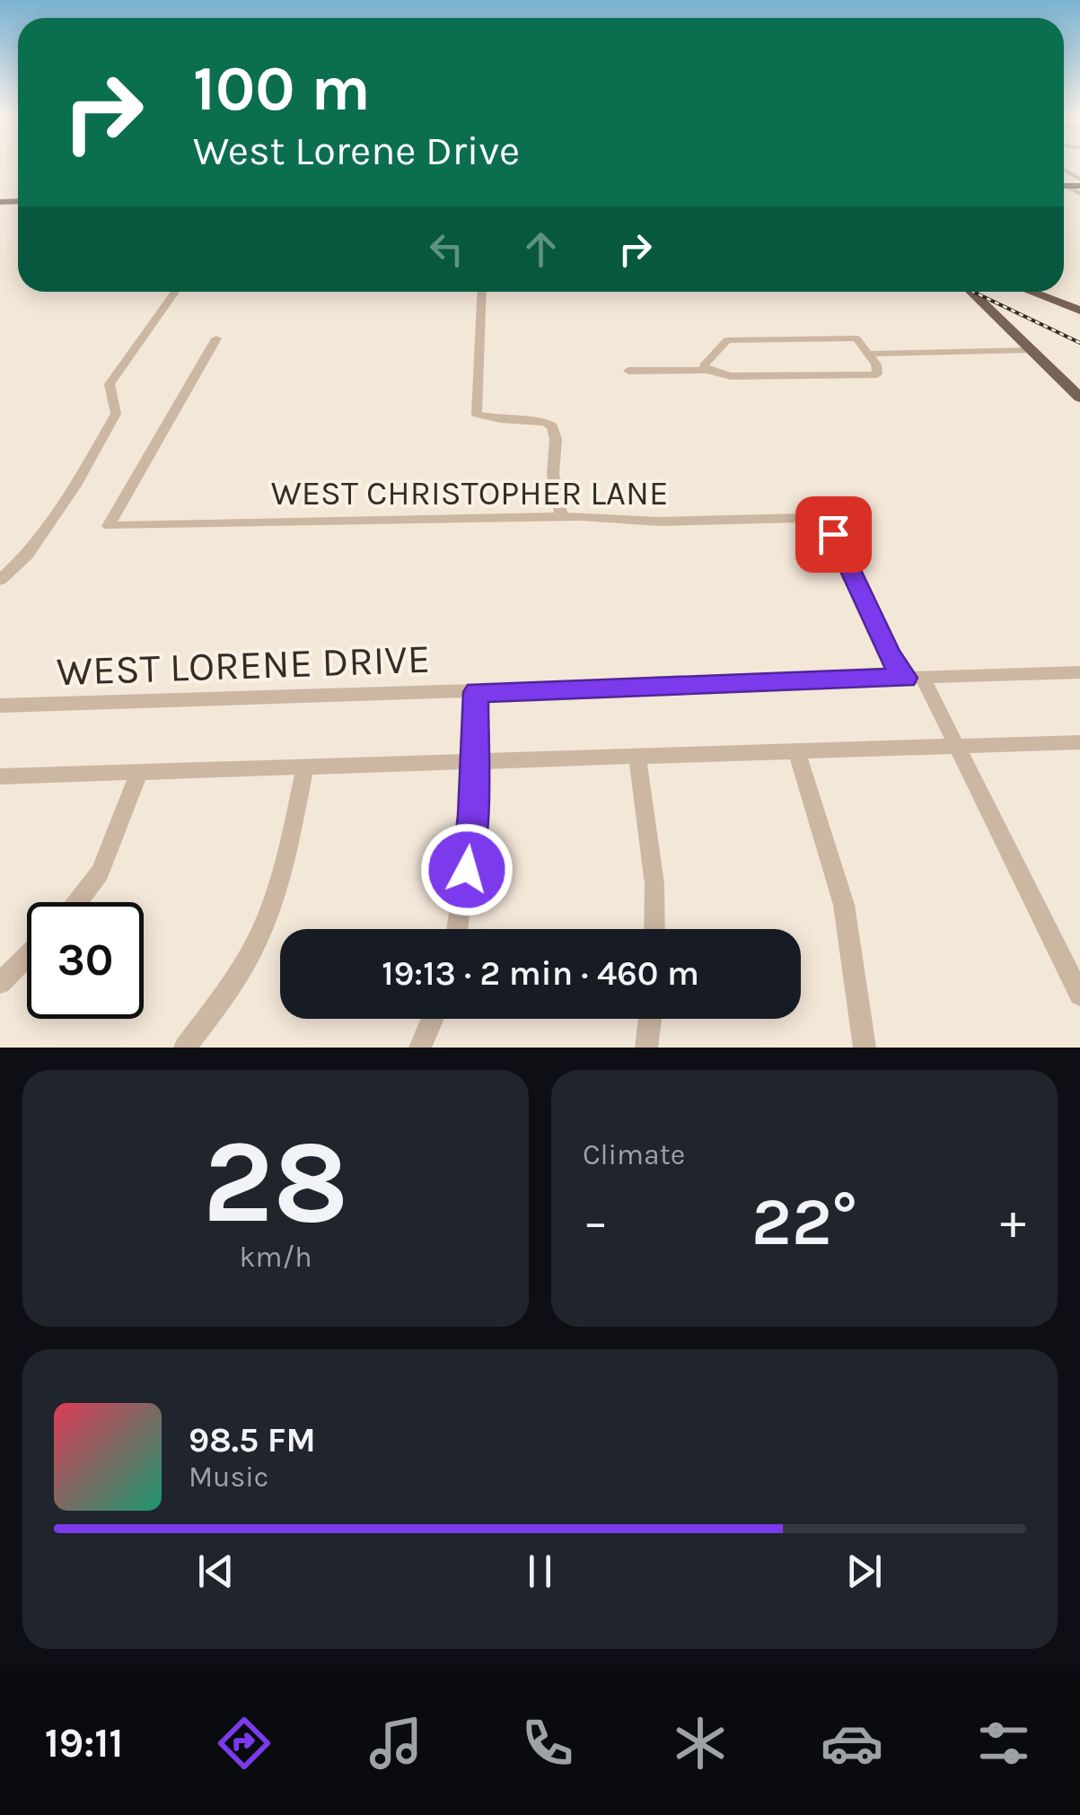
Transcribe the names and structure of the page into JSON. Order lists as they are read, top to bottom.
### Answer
{
  "streets": {
    "street": ["WEST CHRISTOPHER LANE", "WEST LORENE DRIVE"]
  },
  "crossings": [
    ["WEST CHRISTOPHER LANE", "WEST LORENE DRIVE"]
  ],
  "page": {
    "turn": ["100 m", "West Lorene Drive"],
    "limit": "30",
    "trip": "19:13 · 2 min · 460 m",
    "tile": [
      ["28", "km/h"],
      "Climate"
    ],
    "heat": ["−", "22°", "+"],
    "song": ["98.5 FM", "Music"],
    "tabs": "19:11"
  }
}
